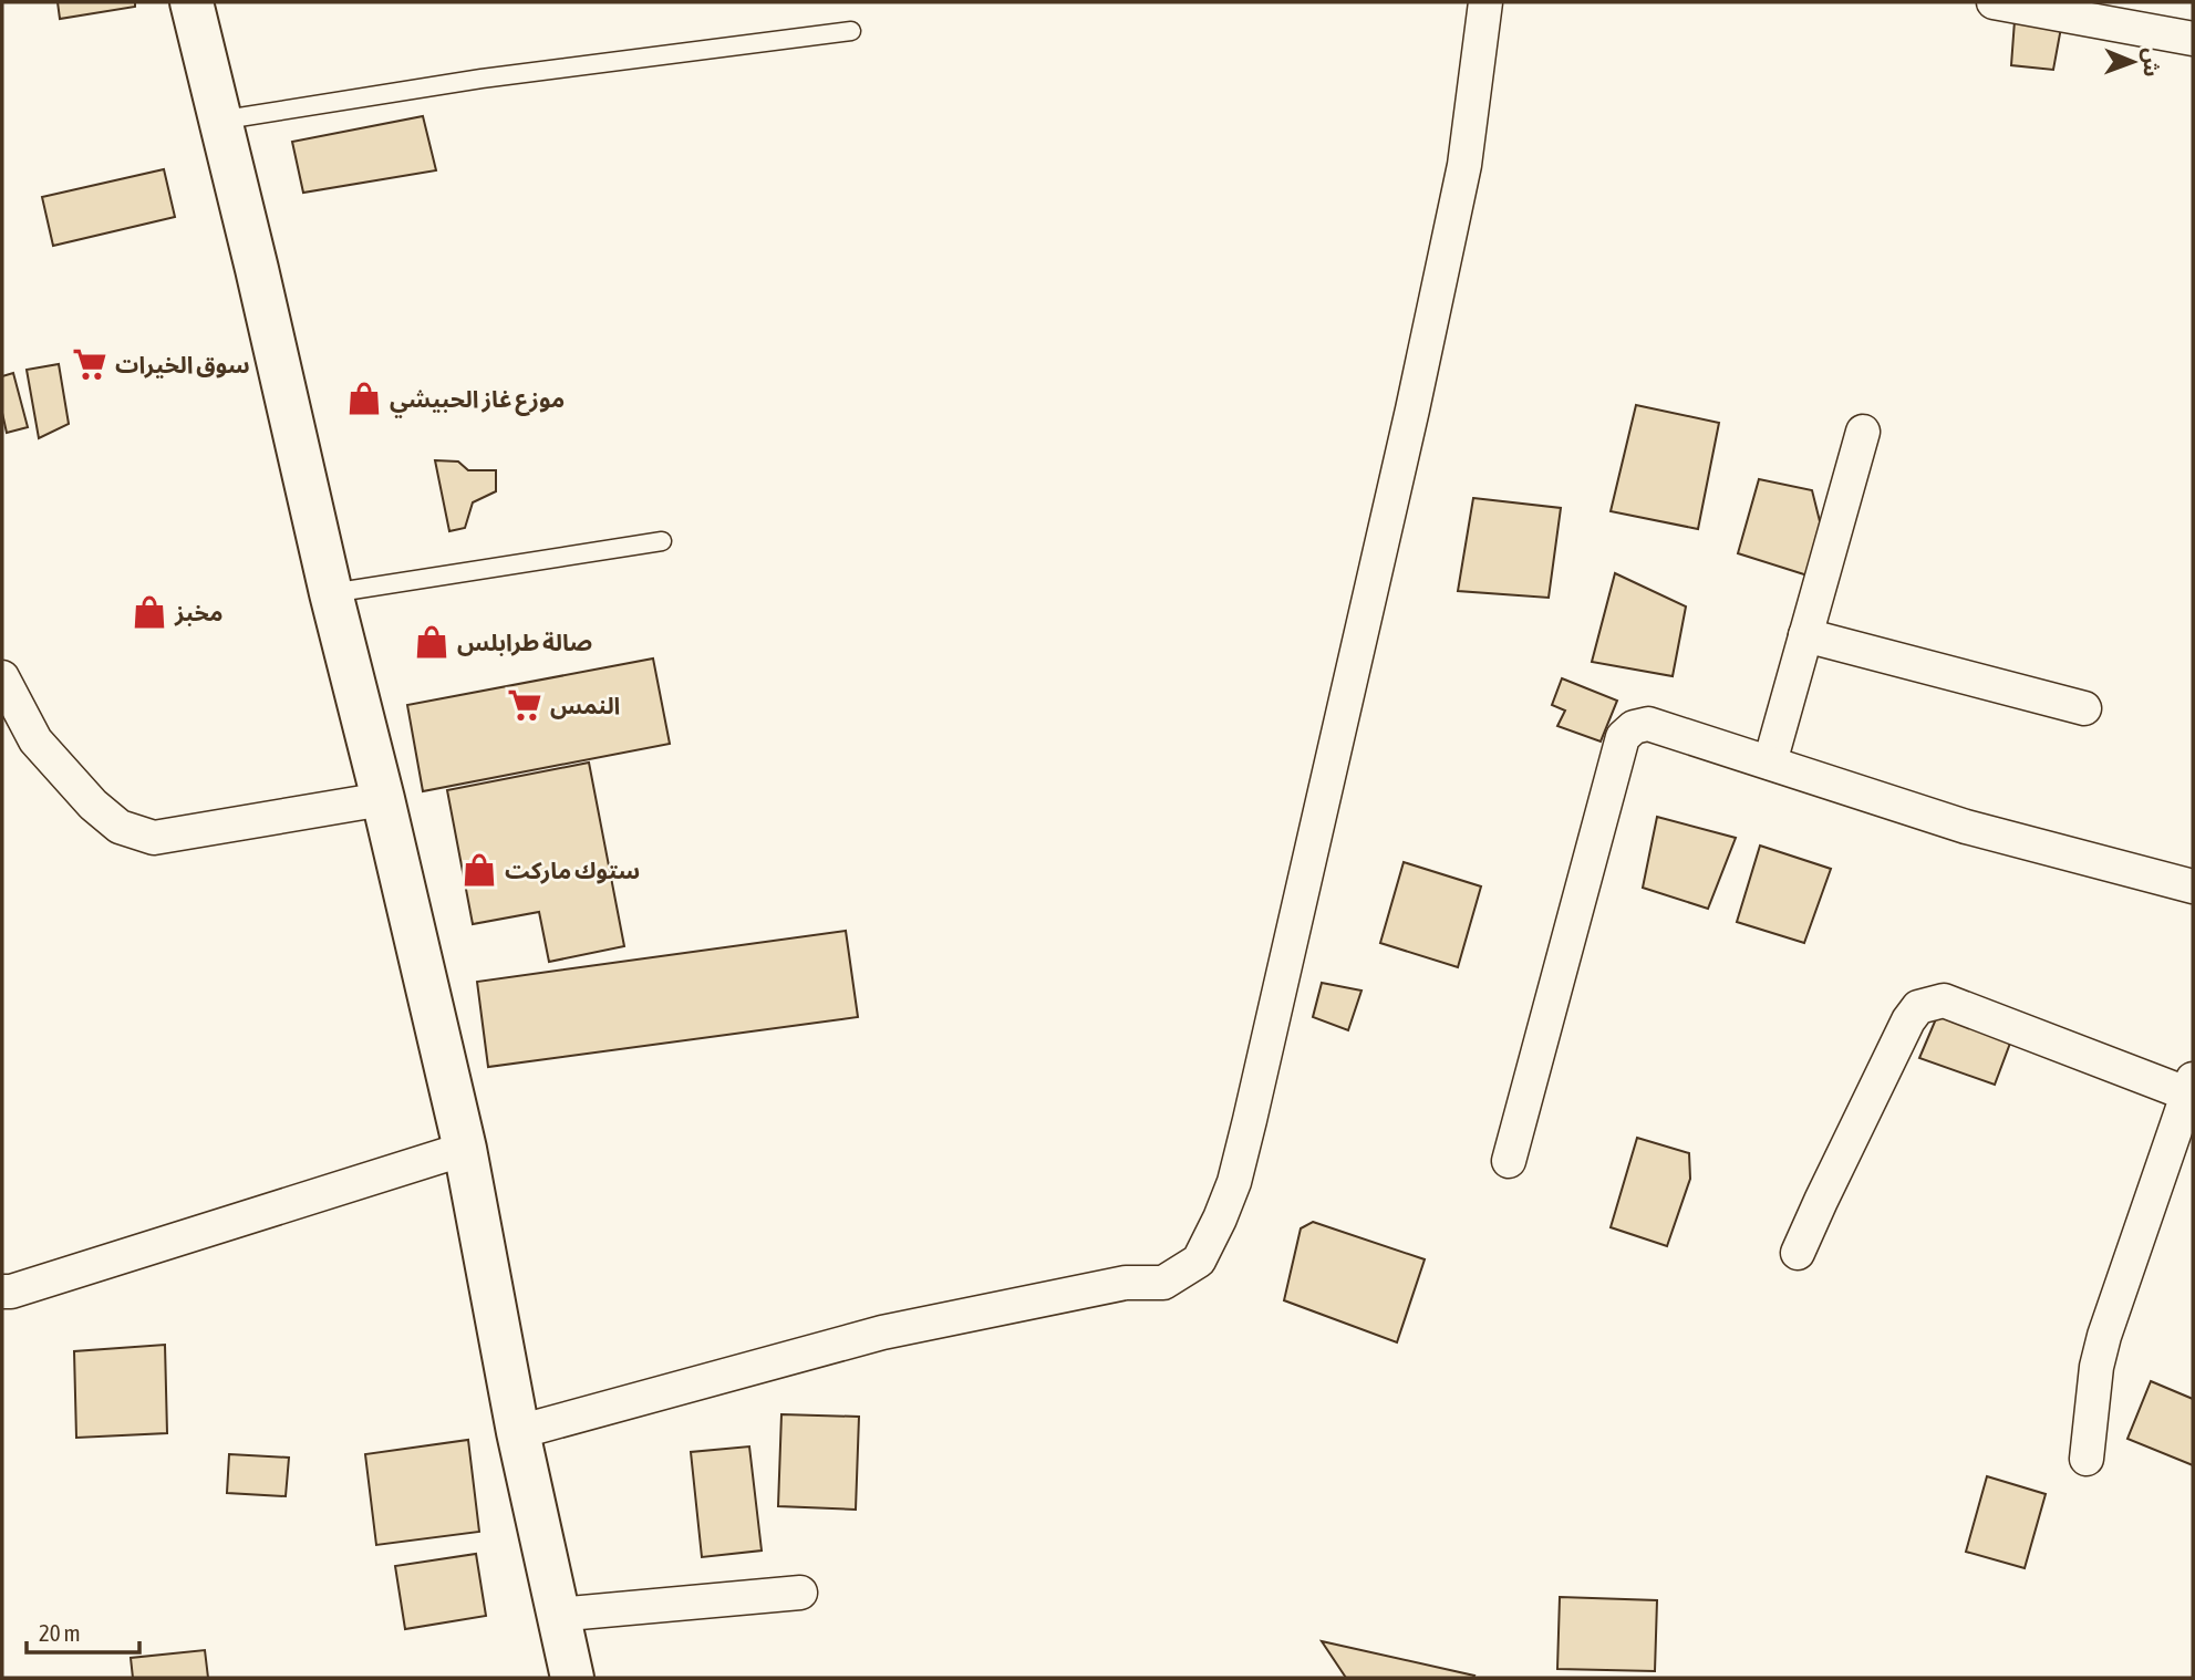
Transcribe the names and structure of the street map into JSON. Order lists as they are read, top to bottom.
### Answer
{
  "places": {
    "supermarket": ["سوق الخيرات", "النمس"],
    "shop": [
      "موزع غاز الحبيشي",
      "مخبز",
      "صالة طرابلس",
      "ستوك ماركت"
    ]
  },
  "scale_bar": "20 m",
  "north": "right"
}
